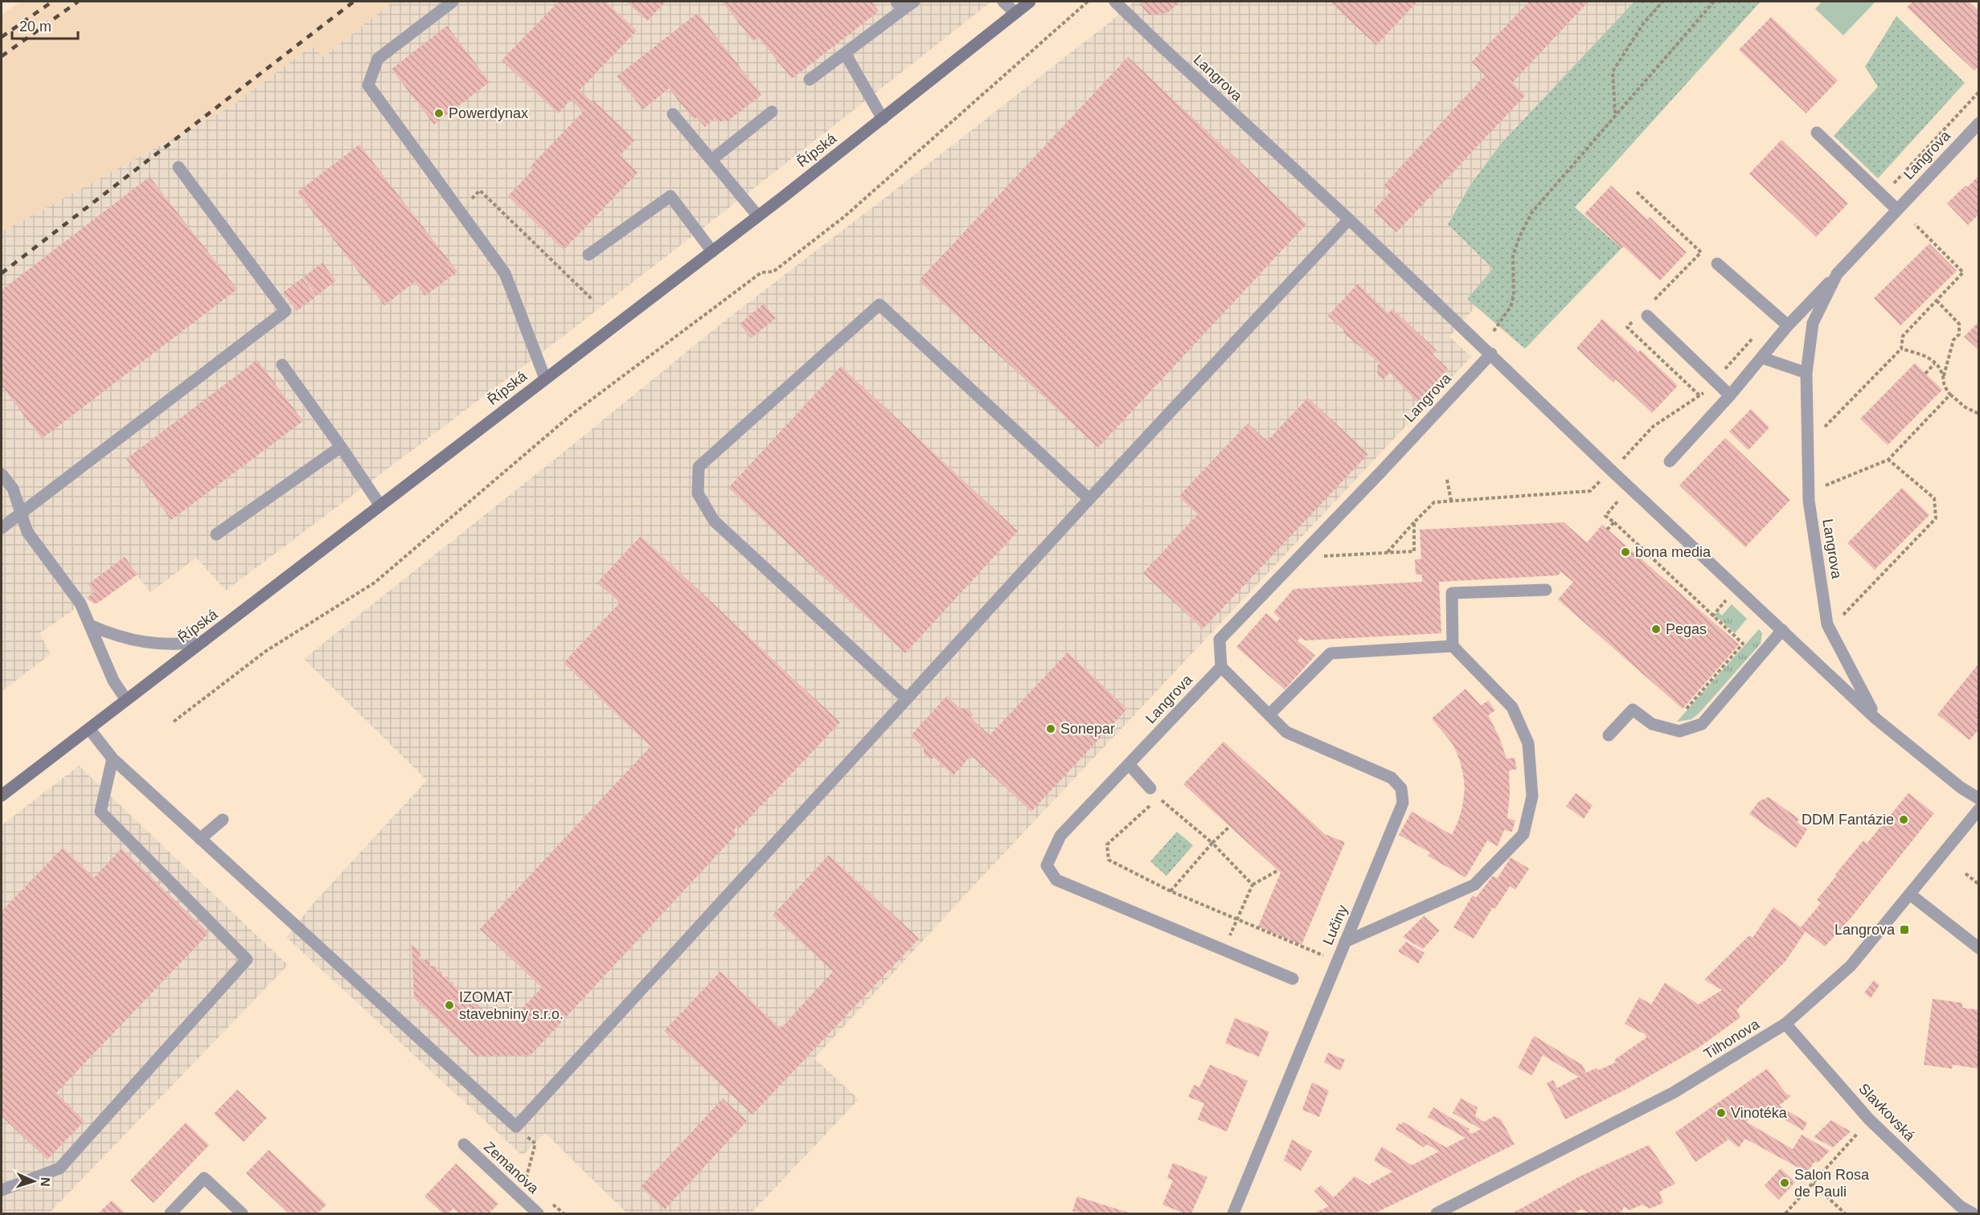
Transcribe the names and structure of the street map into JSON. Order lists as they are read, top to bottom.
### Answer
{
  "streets": {
    "street": [
      "Langrova",
      "Řípská",
      "Lučiny",
      "Tilhonova",
      "Slavkovská",
      "Zemanova"
    ]
  },
  "crossings": [
    ["Langrova", "Lučiny"],
    ["Tilhonova", "Slavkovská"]
  ],
  "places": {
    "other": [
      "Powerdynax",
      "bona media",
      "Pegas",
      "Sonepar",
      "DDM Fantázie",
      "IZOMAT stavebniny s.r.o.",
      "Vinotéka",
      "Salon Rosa de Pauli"
    ],
    "transit": ["Langrova"]
  },
  "scale_bar": "20 m",
  "north": "right"
}
